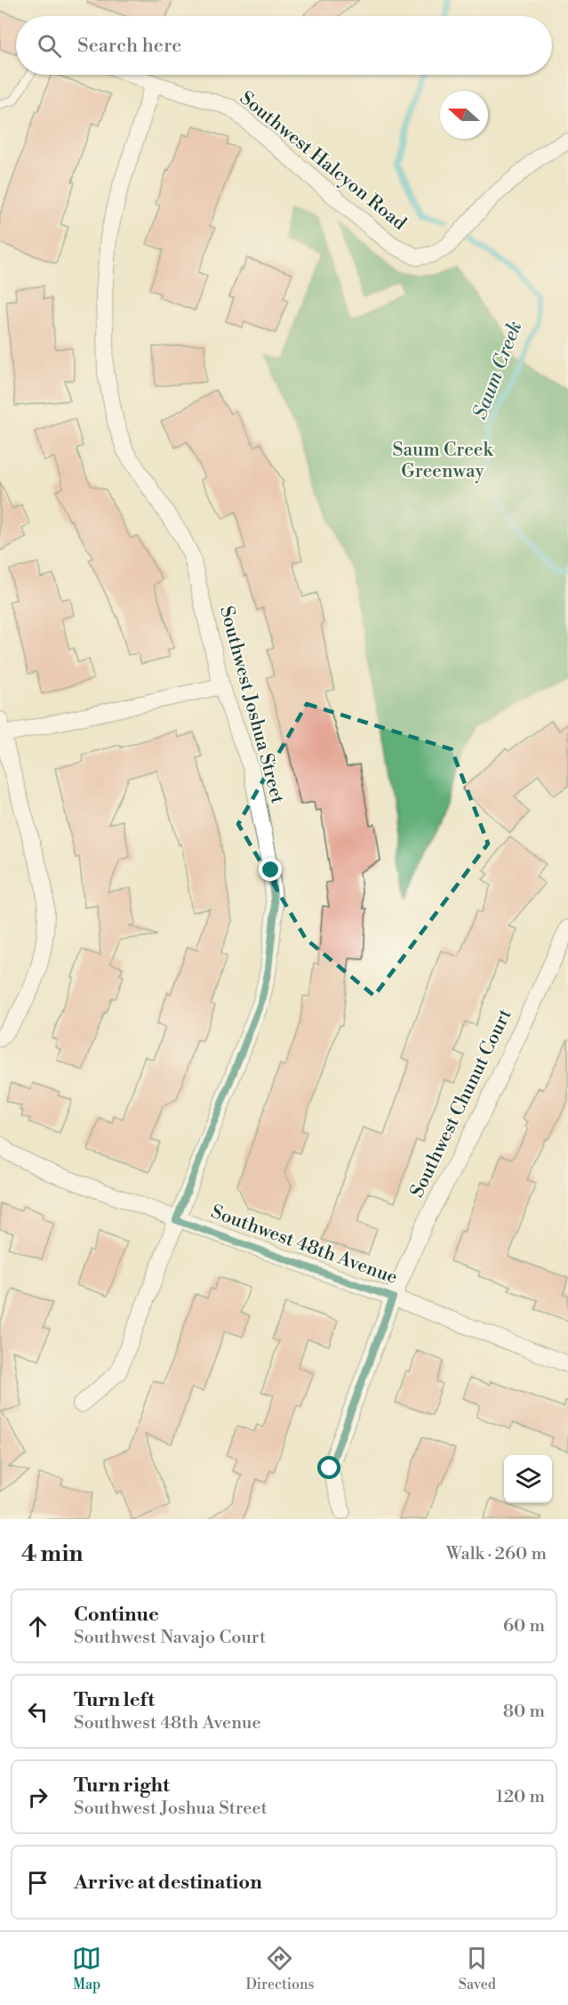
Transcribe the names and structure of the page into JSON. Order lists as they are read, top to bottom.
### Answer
{
  "streets": {
    "street": [
      "Southwest Halcyon Road",
      "Southwest Joshua Street",
      "Southwest Chunut Court",
      "Southwest 48th Avenue"
    ]
  },
  "crossings": [
    ["Southwest Halcyon Road", "Southwest Joshua Street"],
    ["Southwest Joshua Street", "Southwest 48th Avenue"],
    ["Southwest Chunut Court", "Southwest 48th Avenue"]
  ],
  "water": ["Saum Creek"],
  "parks": ["Saum Creek Greenway"],
  "north": "left",
  "page": {
    "search": "Search here",
    "heading": ["4 min", "Walk · 260 m"],
    "list": [
      ["Continue", "Southwest Navajo Court", "60 m"],
      ["Turn left", "Southwest 48th Avenue", "80 m"],
      ["Turn right", "Southwest Joshua Street", "120 m"],
      "Arrive at destination"
    ],
    "nav": ["Map", "Directions", "Saved"]
  }
}
